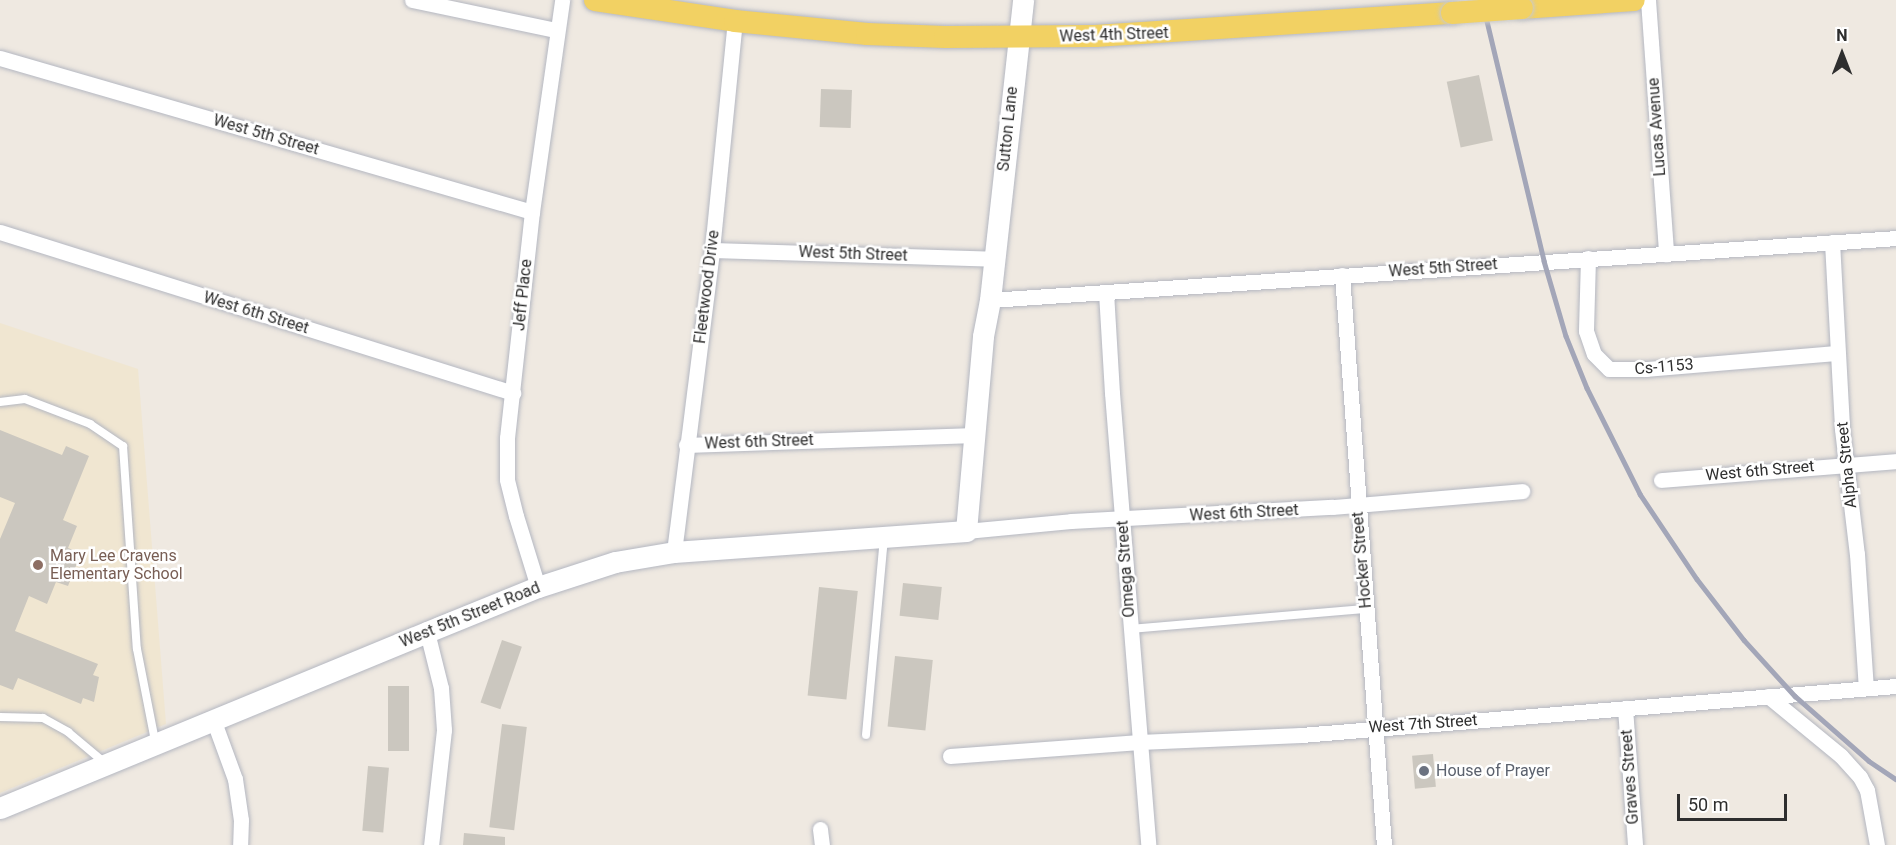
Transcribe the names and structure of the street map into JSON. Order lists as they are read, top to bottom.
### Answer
{
  "streets": {
    "main road": ["West 4th Street"],
    "street": [
      "Lucas Avenue",
      "Sutton Lane",
      "West 5th Street",
      "Fleetwood Drive",
      "Jeff Place",
      "West 6th Street",
      "Cs-1153",
      "Alpha Street",
      "Hocker Street",
      "Omega Street",
      "West 5th Street Road",
      "West 7th Street",
      "Graves Street"
    ]
  },
  "crossings": [
    ["West 4th Street", "Sutton Lane"],
    ["West 4th Street", "Fleetwood Drive"],
    ["Lucas Avenue", "West 5th Street"],
    ["Sutton Lane", "West 5th Street"],
    ["West 5th Street", "Fleetwood Drive"],
    ["West 5th Street", "Jeff Place"],
    ["West 5th Street", "Cs-1153"],
    ["West 5th Street", "Alpha Street"],
    ["West 5th Street", "Hocker Street"],
    ["West 5th Street", "Omega Street"],
    ["Fleetwood Drive", "West 6th Street"],
    ["Fleetwood Drive", "West 5th Street Road"],
    ["Jeff Place", "West 6th Street"],
    ["Jeff Place", "West 5th Street Road"],
    ["West 6th Street", "Alpha Street"],
    ["West 6th Street", "Hocker Street"],
    ["West 6th Street", "Omega Street"],
    ["West 6th Street", "West 5th Street Road"],
    ["Cs-1153", "Alpha Street"],
    ["Alpha Street", "West 7th Street"],
    ["Hocker Street", "West 7th Street"],
    ["Omega Street", "West 7th Street"],
    ["West 7th Street", "Graves Street"]
  ],
  "places": ["Mary Lee Cravens Elementary School", "House of Prayer"],
  "scale_bar": "50 m",
  "north": "top"
}
